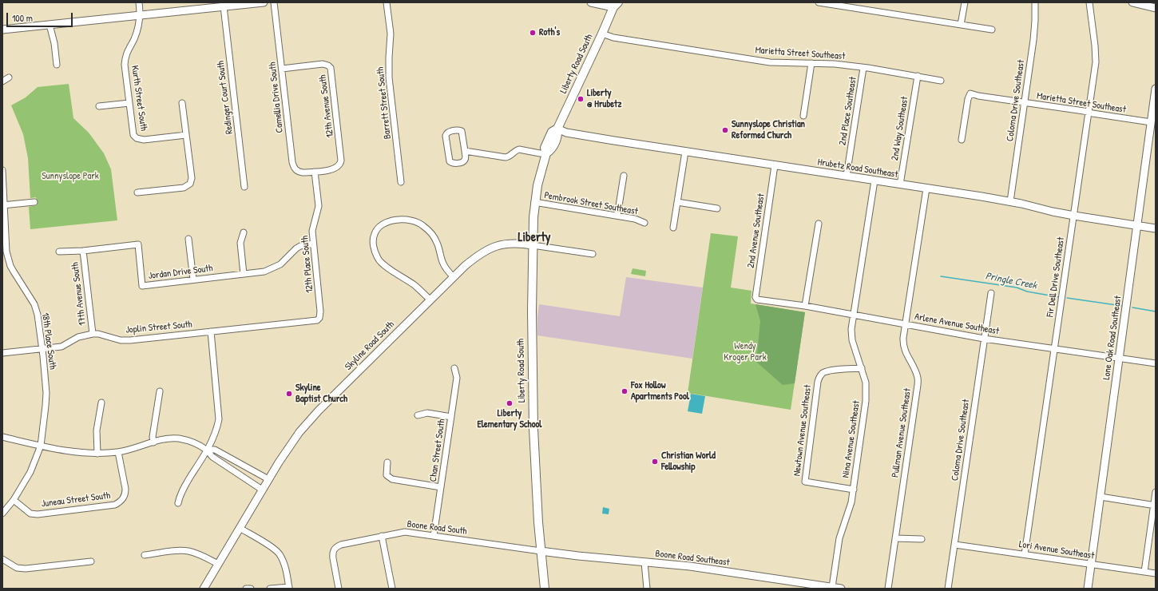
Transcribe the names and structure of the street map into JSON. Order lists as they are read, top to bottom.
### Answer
{
  "streets": {
    "main road": ["Liberty Road South"],
    "street": [
      "Marietta Street Southeast",
      "Redinger Court South",
      "Camellia Drive South",
      "Kurth Street South",
      "Coloma Drive Southeast",
      "Barrett Street South",
      "12th Avenue South",
      "2nd Place Southeast",
      "2nd Way Southeast",
      "Hrubetz Road Southeast",
      "Pembrook Street Southeast",
      "2nd Avenue Southeast",
      "12th Place South",
      "Jordan Drive South",
      "Fir Dell Drive Southeast",
      "17th Avenue South",
      "Arlene Avenue Southeast",
      "Joplin Street South",
      "Lone Oak Road Southeast",
      "18th Place South",
      "Skyline Road South",
      "Newtown Avenue Southeast",
      "Pullman Avenue Southeast",
      "Nina Avenue Southeast",
      "Chan Street South",
      "Juneau Street South",
      "Boone Road South",
      "Lori Avenue Southeast",
      "Boone Road Southeast"
    ]
  },
  "crossings": [
    ["Marietta Street Southeast", "Liberty Road South"],
    ["Marietta Street Southeast", "Coloma Drive Southeast"],
    ["Marietta Street Southeast", "2nd Place Southeast"],
    ["Marietta Street Southeast", "2nd Way Southeast"],
    ["Marietta Street Southeast", "Fir Dell Drive Southeast"],
    ["Marietta Street Southeast", "Lone Oak Road Southeast"],
    ["Liberty Road South", "Hrubetz Road Southeast"],
    ["Liberty Road South", "Pembrook Street Southeast"],
    ["Liberty Road South", "Skyline Road South"],
    ["Liberty Road South", "Boone Road South"],
    ["Liberty Road South", "Boone Road Southeast"],
    ["Camellia Drive South", "12th Avenue South"],
    ["Camellia Drive South", "12th Place South"],
    ["Coloma Drive Southeast", "Hrubetz Road Southeast"],
    ["Coloma Drive Southeast", "Arlene Avenue Southeast"],
    ["Coloma Drive Southeast", "Lori Avenue Southeast"],
    ["12th Avenue South", "12th Place South"],
    ["2nd Place Southeast", "Hrubetz Road Southeast"],
    ["2nd Way Southeast", "Hrubetz Road Southeast"],
    ["Hrubetz Road Southeast", "2nd Avenue Southeast"],
    ["Hrubetz Road Southeast", "Fir Dell Drive Southeast"],
    ["Hrubetz Road Southeast", "Lone Oak Road Southeast"],
    ["Hrubetz Road Southeast", "Pullman Avenue Southeast"],
    ["Hrubetz Road Southeast", "Nina Avenue Southeast"],
    ["2nd Avenue Southeast", "Arlene Avenue Southeast"],
    ["12th Place South", "Jordan Drive South"],
    ["12th Place South", "Joplin Street South"],
    ["Jordan Drive South", "17th Avenue South"],
    ["Fir Dell Drive Southeast", "Arlene Avenue Southeast"],
    ["Fir Dell Drive Southeast", "Lori Avenue Southeast"],
    ["17th Avenue South", "Joplin Street South"],
    ["Arlene Avenue Southeast", "Lone Oak Road Southeast"],
    ["Arlene Avenue Southeast", "Pullman Avenue Southeast"],
    ["Arlene Avenue Southeast", "Nina Avenue Southeast"],
    ["Joplin Street South", "18th Place South"],
    ["Lone Oak Road Southeast", "Lori Avenue Southeast"],
    ["18th Place South", "Juneau Street South"],
    ["Newtown Avenue Southeast", "Nina Avenue Southeast"],
    ["Nina Avenue Southeast", "Boone Road Southeast"],
    ["Chan Street South", "Boone Road South"],
    ["Boone Road South", "Boone Road Southeast"]
  ],
  "districts": ["Liberty"],
  "water": ["Pringle Creek"],
  "parks": ["Sunnyslope Park", "Wendy Kroger Park"],
  "places": [
    "Roth's",
    "Liberty @ Hrubetz",
    "Sunnyslope Christian Reformed Church",
    "Fox Hollow Apartments Pool",
    "Skyline Baptist Church",
    "Liberty Elementary School",
    "Christian World Fellowship"
  ],
  "scale_bar": "100 m"
}
